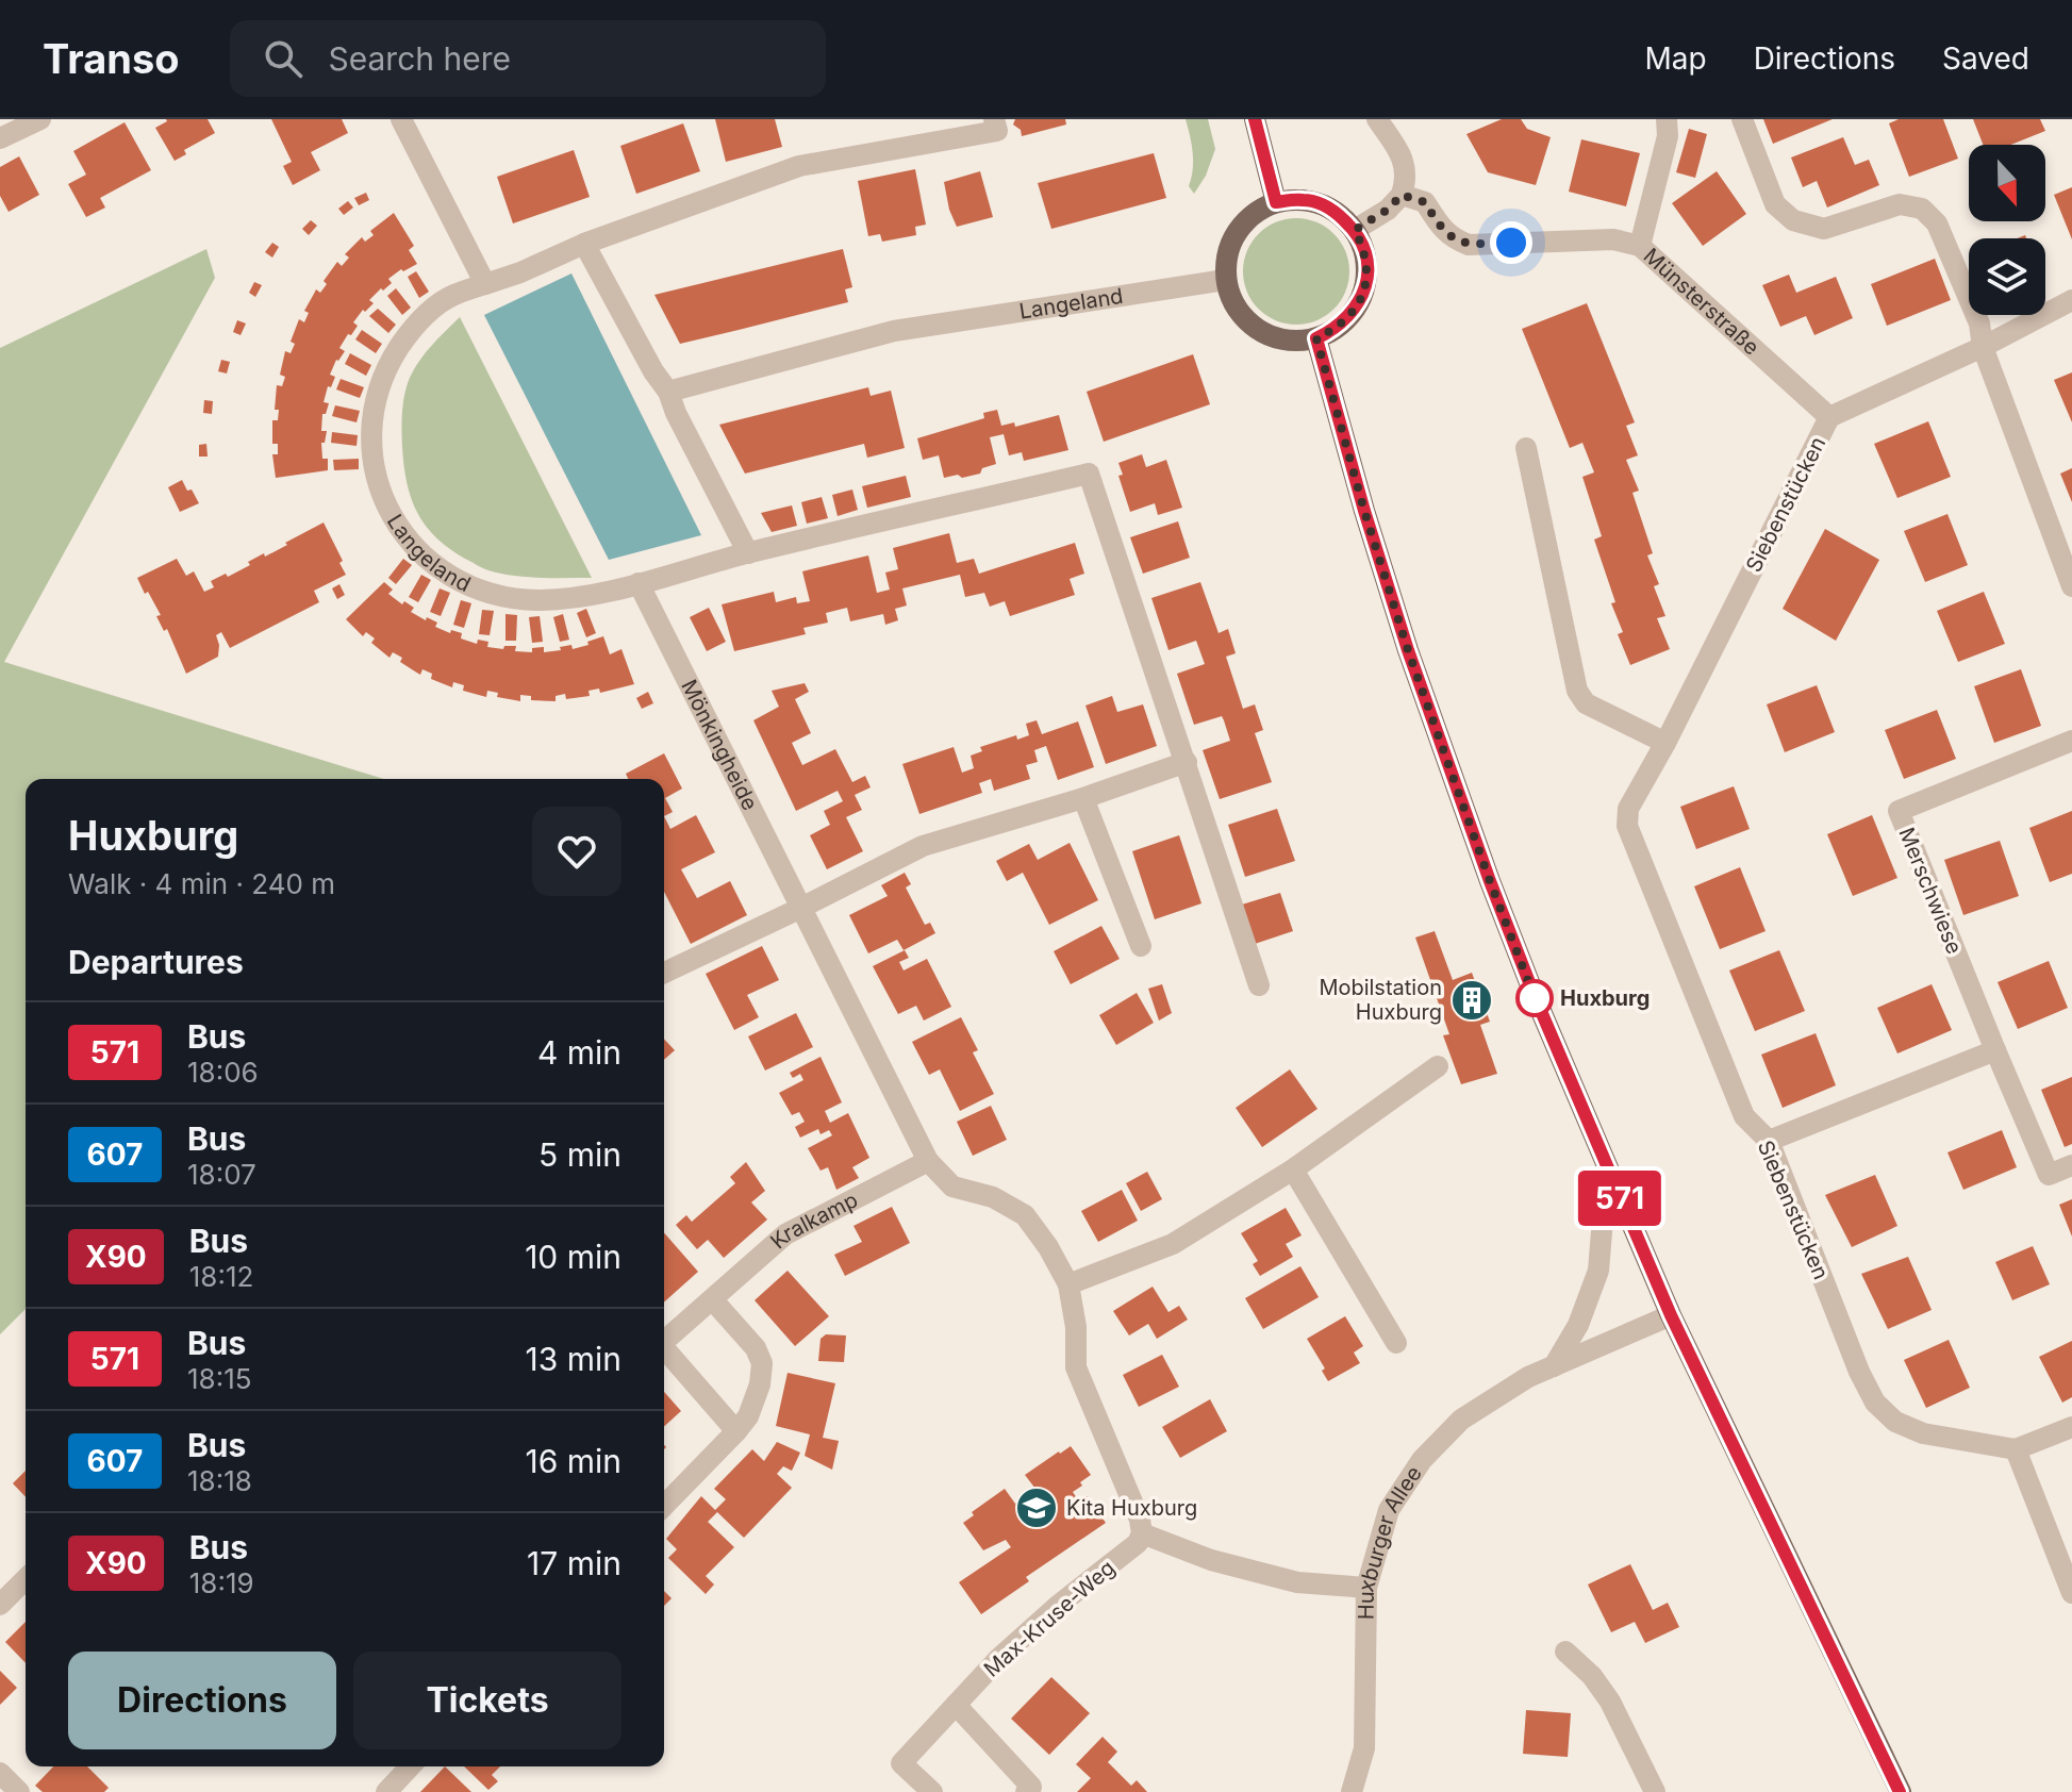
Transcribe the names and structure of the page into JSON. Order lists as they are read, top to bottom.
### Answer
{
  "streets": {
    "street": [
      "Münsterstraße",
      "Langeland",
      "Siebenstücken",
      "Mönkingheide",
      "Merschwiese",
      "Kralkamp",
      "Huxburger Allee",
      "Max-Kruse-Weg"
    ]
  },
  "crossings": [
    ["Münsterstraße", "Siebenstücken"],
    ["Langeland", "Mönkingheide"],
    ["Mönkingheide", "Kralkamp"]
  ],
  "places": {
    "other": ["Huxburg"],
    "building": ["Mobilstation Huxburg"],
    "school or university": ["Kita Huxburg"]
  },
  "lines": ["bus line 571"],
  "north": "bottom",
  "page": {
    "header": "Transo",
    "search": "Search here",
    "nav": ["Map", "Directions", "Saved"],
    "on_map": "571",
    "heading": [
      ["Huxburg", "Walk · 4 min · 240 m"],
      "Departures"
    ],
    "list": [
      {
        "mark": "571",
        "name": "Bus",
        "note": "18:06",
        "value": "4 min"
      },
      {
        "mark": "607",
        "name": "Bus",
        "note": "18:07",
        "value": "5 min"
      },
      {
        "mark": "X90",
        "name": "Bus",
        "note": "18:12",
        "value": "10 min"
      },
      {
        "mark": "571",
        "name": "Bus",
        "note": "18:15",
        "value": "13 min"
      },
      {
        "mark": "607",
        "name": "Bus",
        "note": "18:18",
        "value": "16 min"
      },
      {
        "mark": "X90",
        "name": "Bus",
        "note": "18:19",
        "value": "17 min"
      }
    ],
    "buttons": ["Directions", "Tickets"]
  }
}
